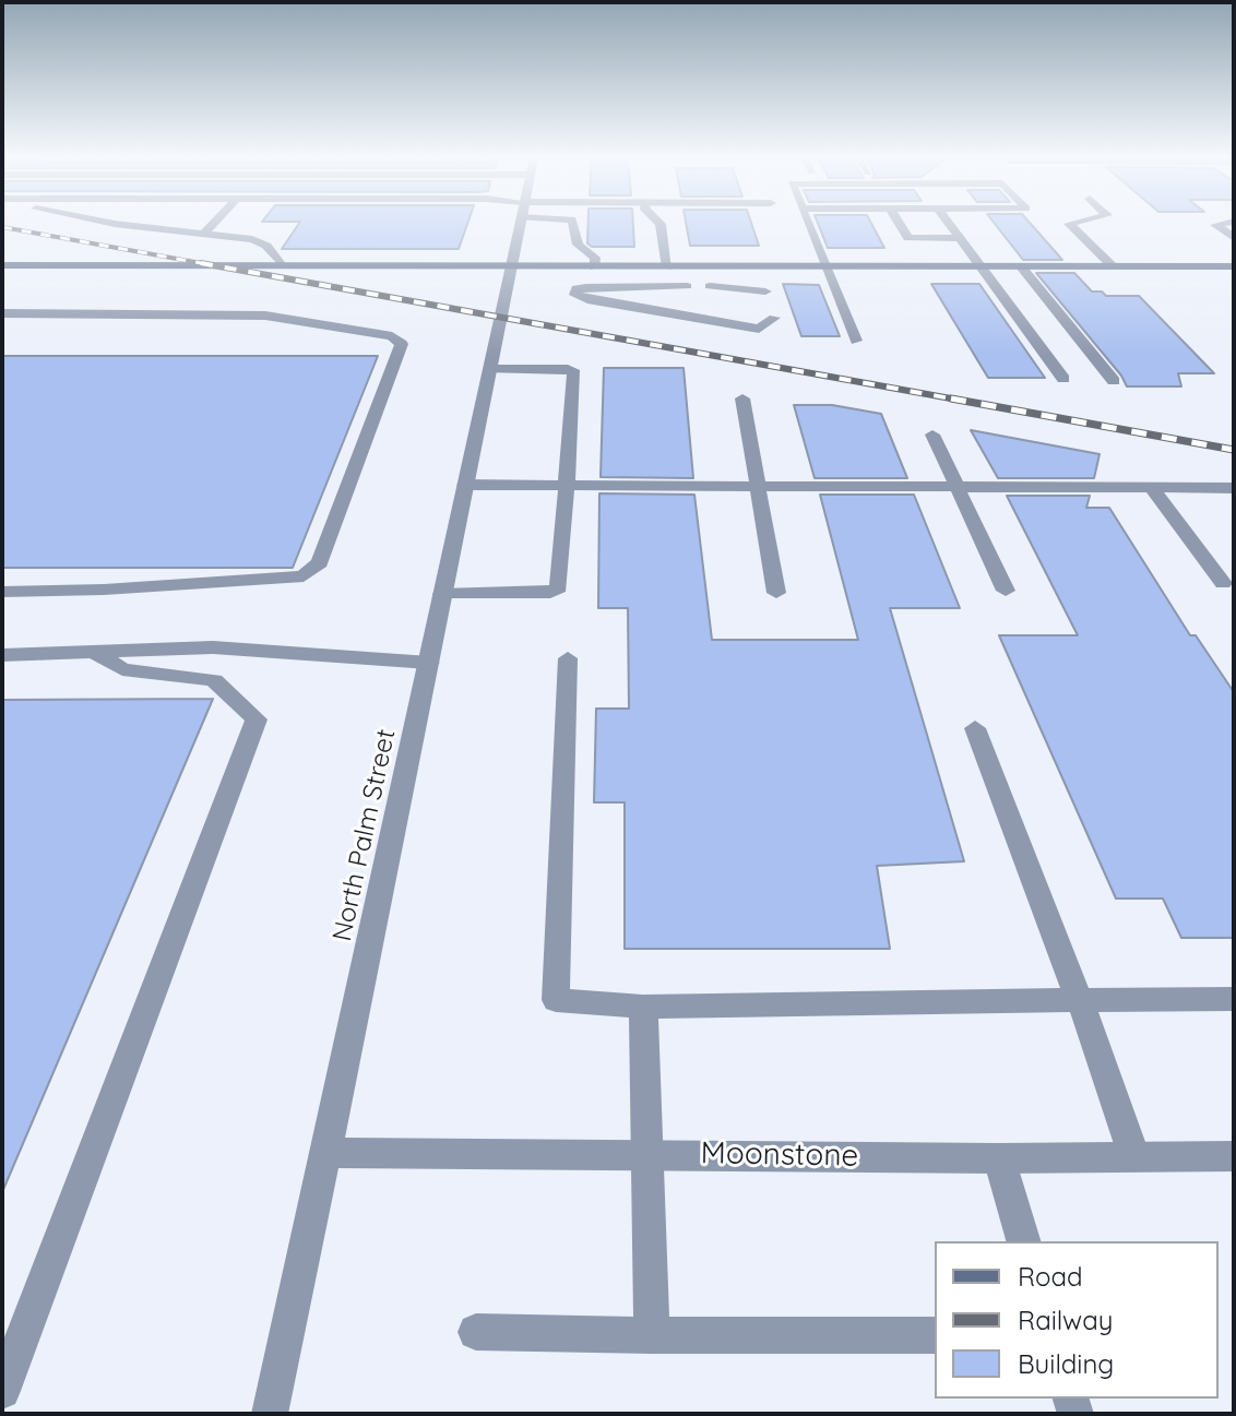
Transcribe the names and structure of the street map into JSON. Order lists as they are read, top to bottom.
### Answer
{
  "streets": {
    "street": ["North Palm Street", "Moonstone"]
  },
  "crossings": [
    ["North Palm Street", "Moonstone"]
  ],
  "legend": ["Road", "Railway", "Building"]
}
